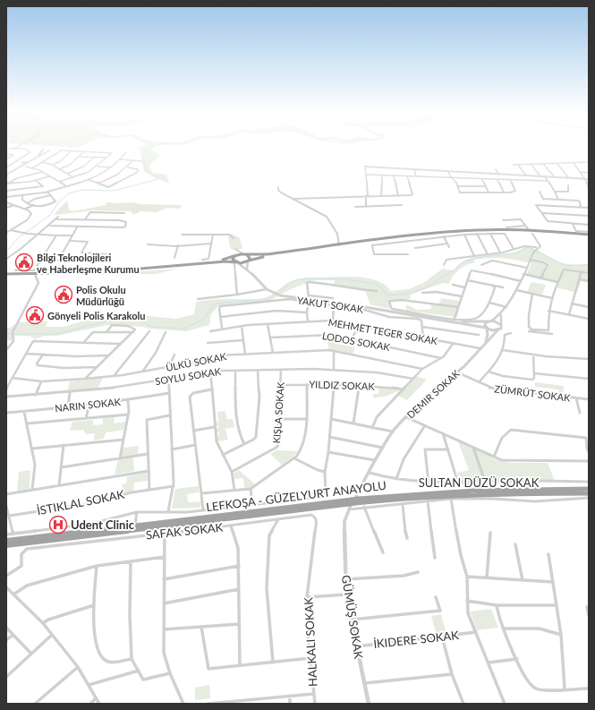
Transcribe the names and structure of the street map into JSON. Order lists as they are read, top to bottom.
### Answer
{
  "streets": {
    "highway": ["LEFKOŞA - GÜZELYURT ANAYOLU"],
    "street": [
      "YAKUT SOKAK",
      "MEHMET TEGER SOKAK",
      "LODOS SOKAK",
      "ÜLKÜ SOKAK",
      "SOYLU SOKAK",
      "ZÜMRÜT SOKAK",
      "DEMIR SOKAK",
      "NARIN SOKAK",
      "SULTAN DÜZÜ SOKAK",
      "İSTIKLAL SOKAK",
      "SAFAK SOKAK",
      "GÜMÜŞ SOKAK",
      "İKIDERE SOKAK"
    ]
  },
  "crossings": [
    ["MEHMET TEGER SOKAK", "DEMIR SOKAK"],
    ["ZÜMRÜT SOKAK", "DEMIR SOKAK"],
    ["DEMIR SOKAK", "SULTAN DÜZÜ SOKAK"],
    ["DEMIR SOKAK", "GÜMÜŞ SOKAK"],
    ["LEFKOŞA - GÜZELYURT ANAYOLU", "GÜMÜŞ SOKAK"],
    ["GÜMÜŞ SOKAK", "İKIDERE SOKAK"]
  ],
  "places": {
    "public building": ["Bilgi Teknolojileri ve Haberleşme Kurumu", "Polis Okulu Müdürlüğü", "Gönyeli Polis Karakolu"],
    "hospital": ["Udent Clinic"]
  }
}
